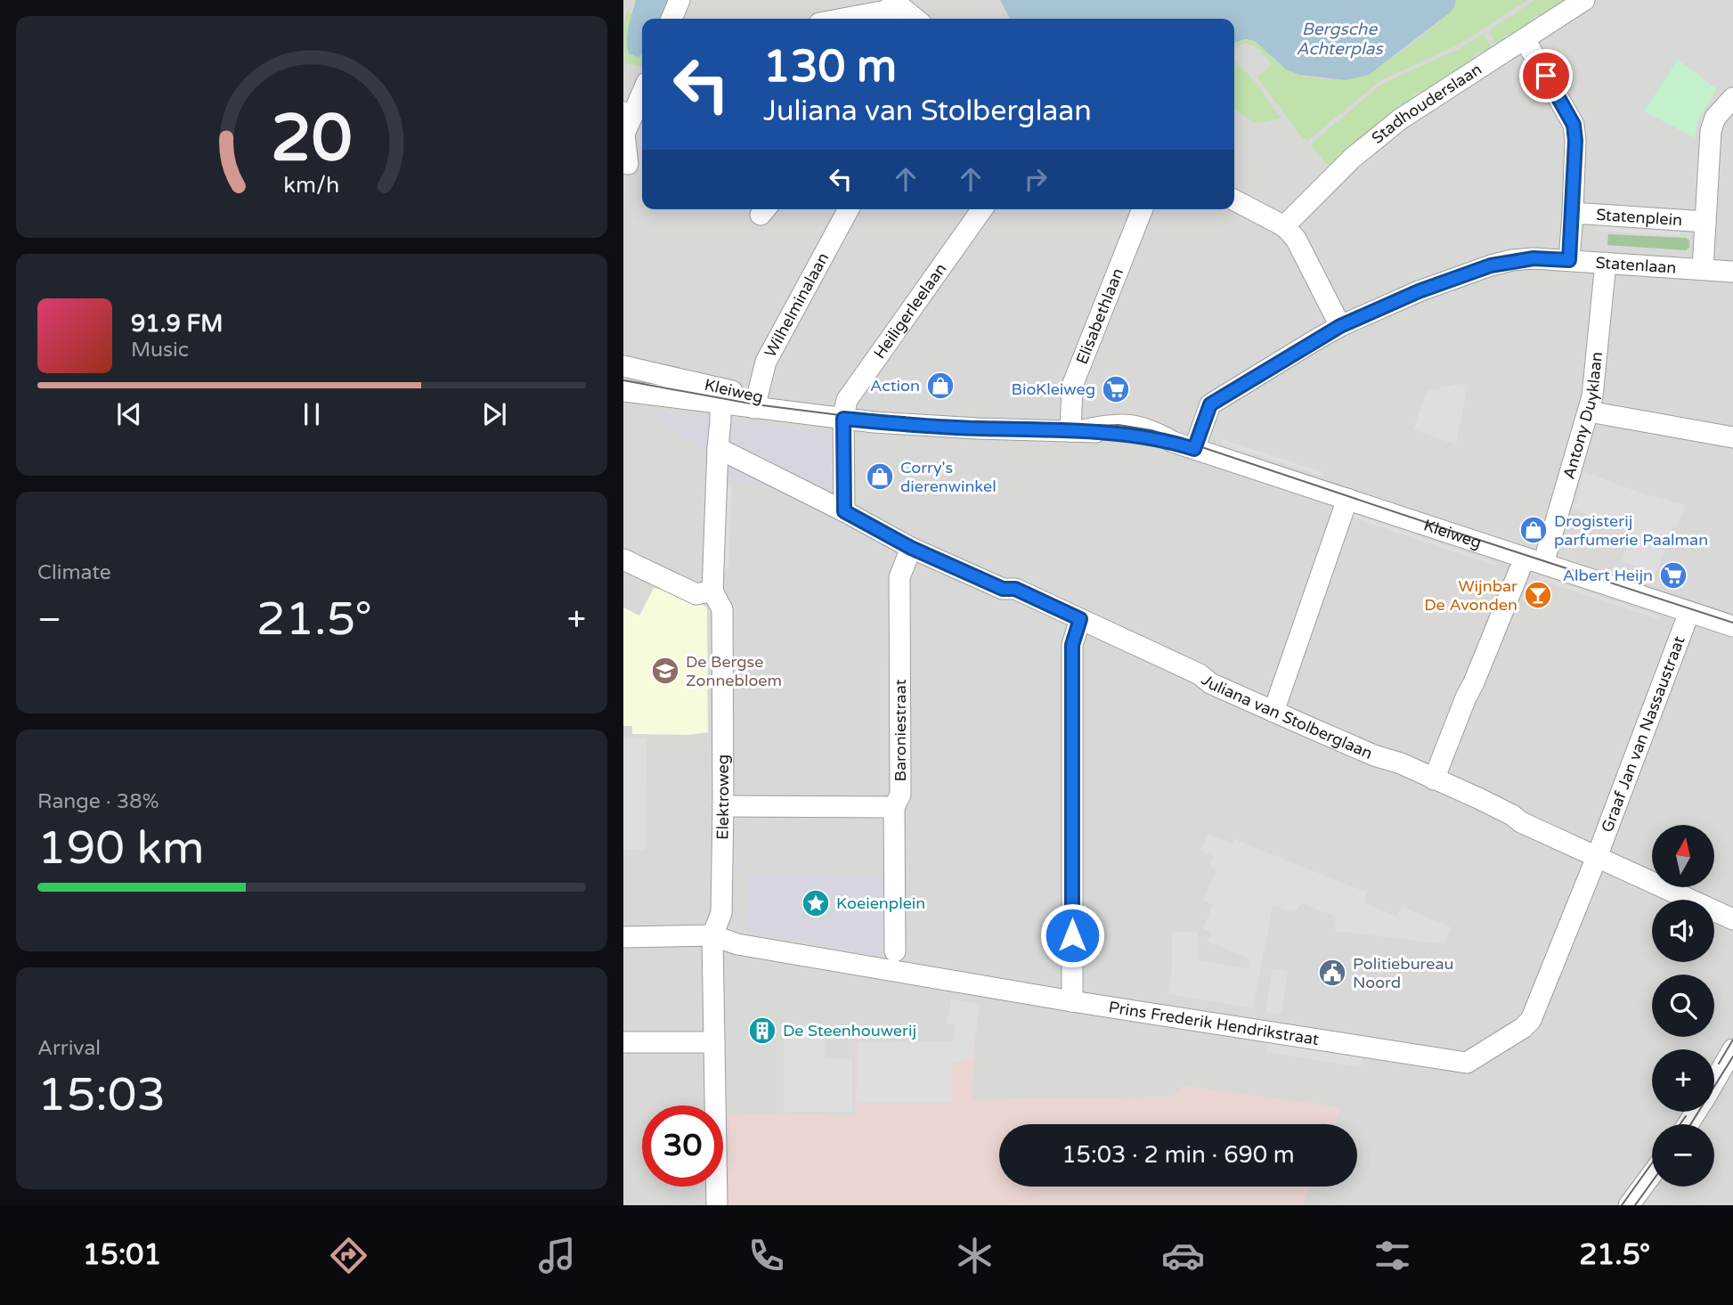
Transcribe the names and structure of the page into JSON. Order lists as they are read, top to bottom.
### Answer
{
  "streets": {
    "street": [
      "Stadhouderslaan",
      "Statenplein",
      "Statenlaan",
      "Wilhelminalaan",
      "Heiligerleelaan",
      "Elisabethlaan",
      "Kleiweg",
      "Antony Duyklaan",
      "Juliana van Stolberglaan",
      "Baroniestraat",
      "Graaf Jan van Nassaustraat",
      "Elektroweg",
      "Prins Frederik Hendrikstraat"
    ]
  },
  "crossings": [
    ["Statenplein", "Statenlaan"],
    ["Statenlaan", "Kleiweg"],
    ["Statenlaan", "Antony Duyklaan"],
    ["Wilhelminalaan", "Kleiweg"],
    ["Heiligerleelaan", "Kleiweg"],
    ["Elisabethlaan", "Kleiweg"],
    ["Kleiweg", "Antony Duyklaan"],
    ["Kleiweg", "Graaf Jan van Nassaustraat"],
    ["Kleiweg", "Elektroweg"],
    ["Antony Duyklaan", "Juliana van Stolberglaan"],
    ["Juliana van Stolberglaan", "Baroniestraat"],
    ["Juliana van Stolberglaan", "Graaf Jan van Nassaustraat"],
    ["Juliana van Stolberglaan", "Elektroweg"],
    ["Juliana van Stolberglaan", "Prins Frederik Hendrikstraat"],
    ["Graaf Jan van Nassaustraat", "Prins Frederik Hendrikstraat"],
    ["Elektroweg", "Prins Frederik Hendrikstraat"]
  ],
  "water": ["Bergsche Achterplas"],
  "places": {
    "shop": ["Action", "Corry's dierenwinkel", "Drogisterij parfumerie Paalman"],
    "supermarket": ["BioKleiweg", "Albert Heijn"],
    "bar": ["Wijnbar De Avonden"],
    "school or university": ["De Bergse Zonnebloem"],
    "place": ["Koeienplein"],
    "public building": ["Politiebureau Noord"],
    "building": ["De Steenhouwerij"]
  },
  "north": "top",
  "page": {
    "turn": ["130 m", "Juliana van Stolberglaan"],
    "song": ["91.9 FM", "Music"],
    "tile": [
      "Climate",
      ["Range · 38%", "190 km"],
      ["Arrival", "15:03"]
    ],
    "heat": ["−", "21.5°", "+"],
    "map_buttons": ["+", "−"],
    "limit": "30",
    "trip": "15:03 · 2 min · 690 m",
    "tabs": ["15:01", "21.5°"],
    "gauge": ["20", "km/h"]
  }
}
